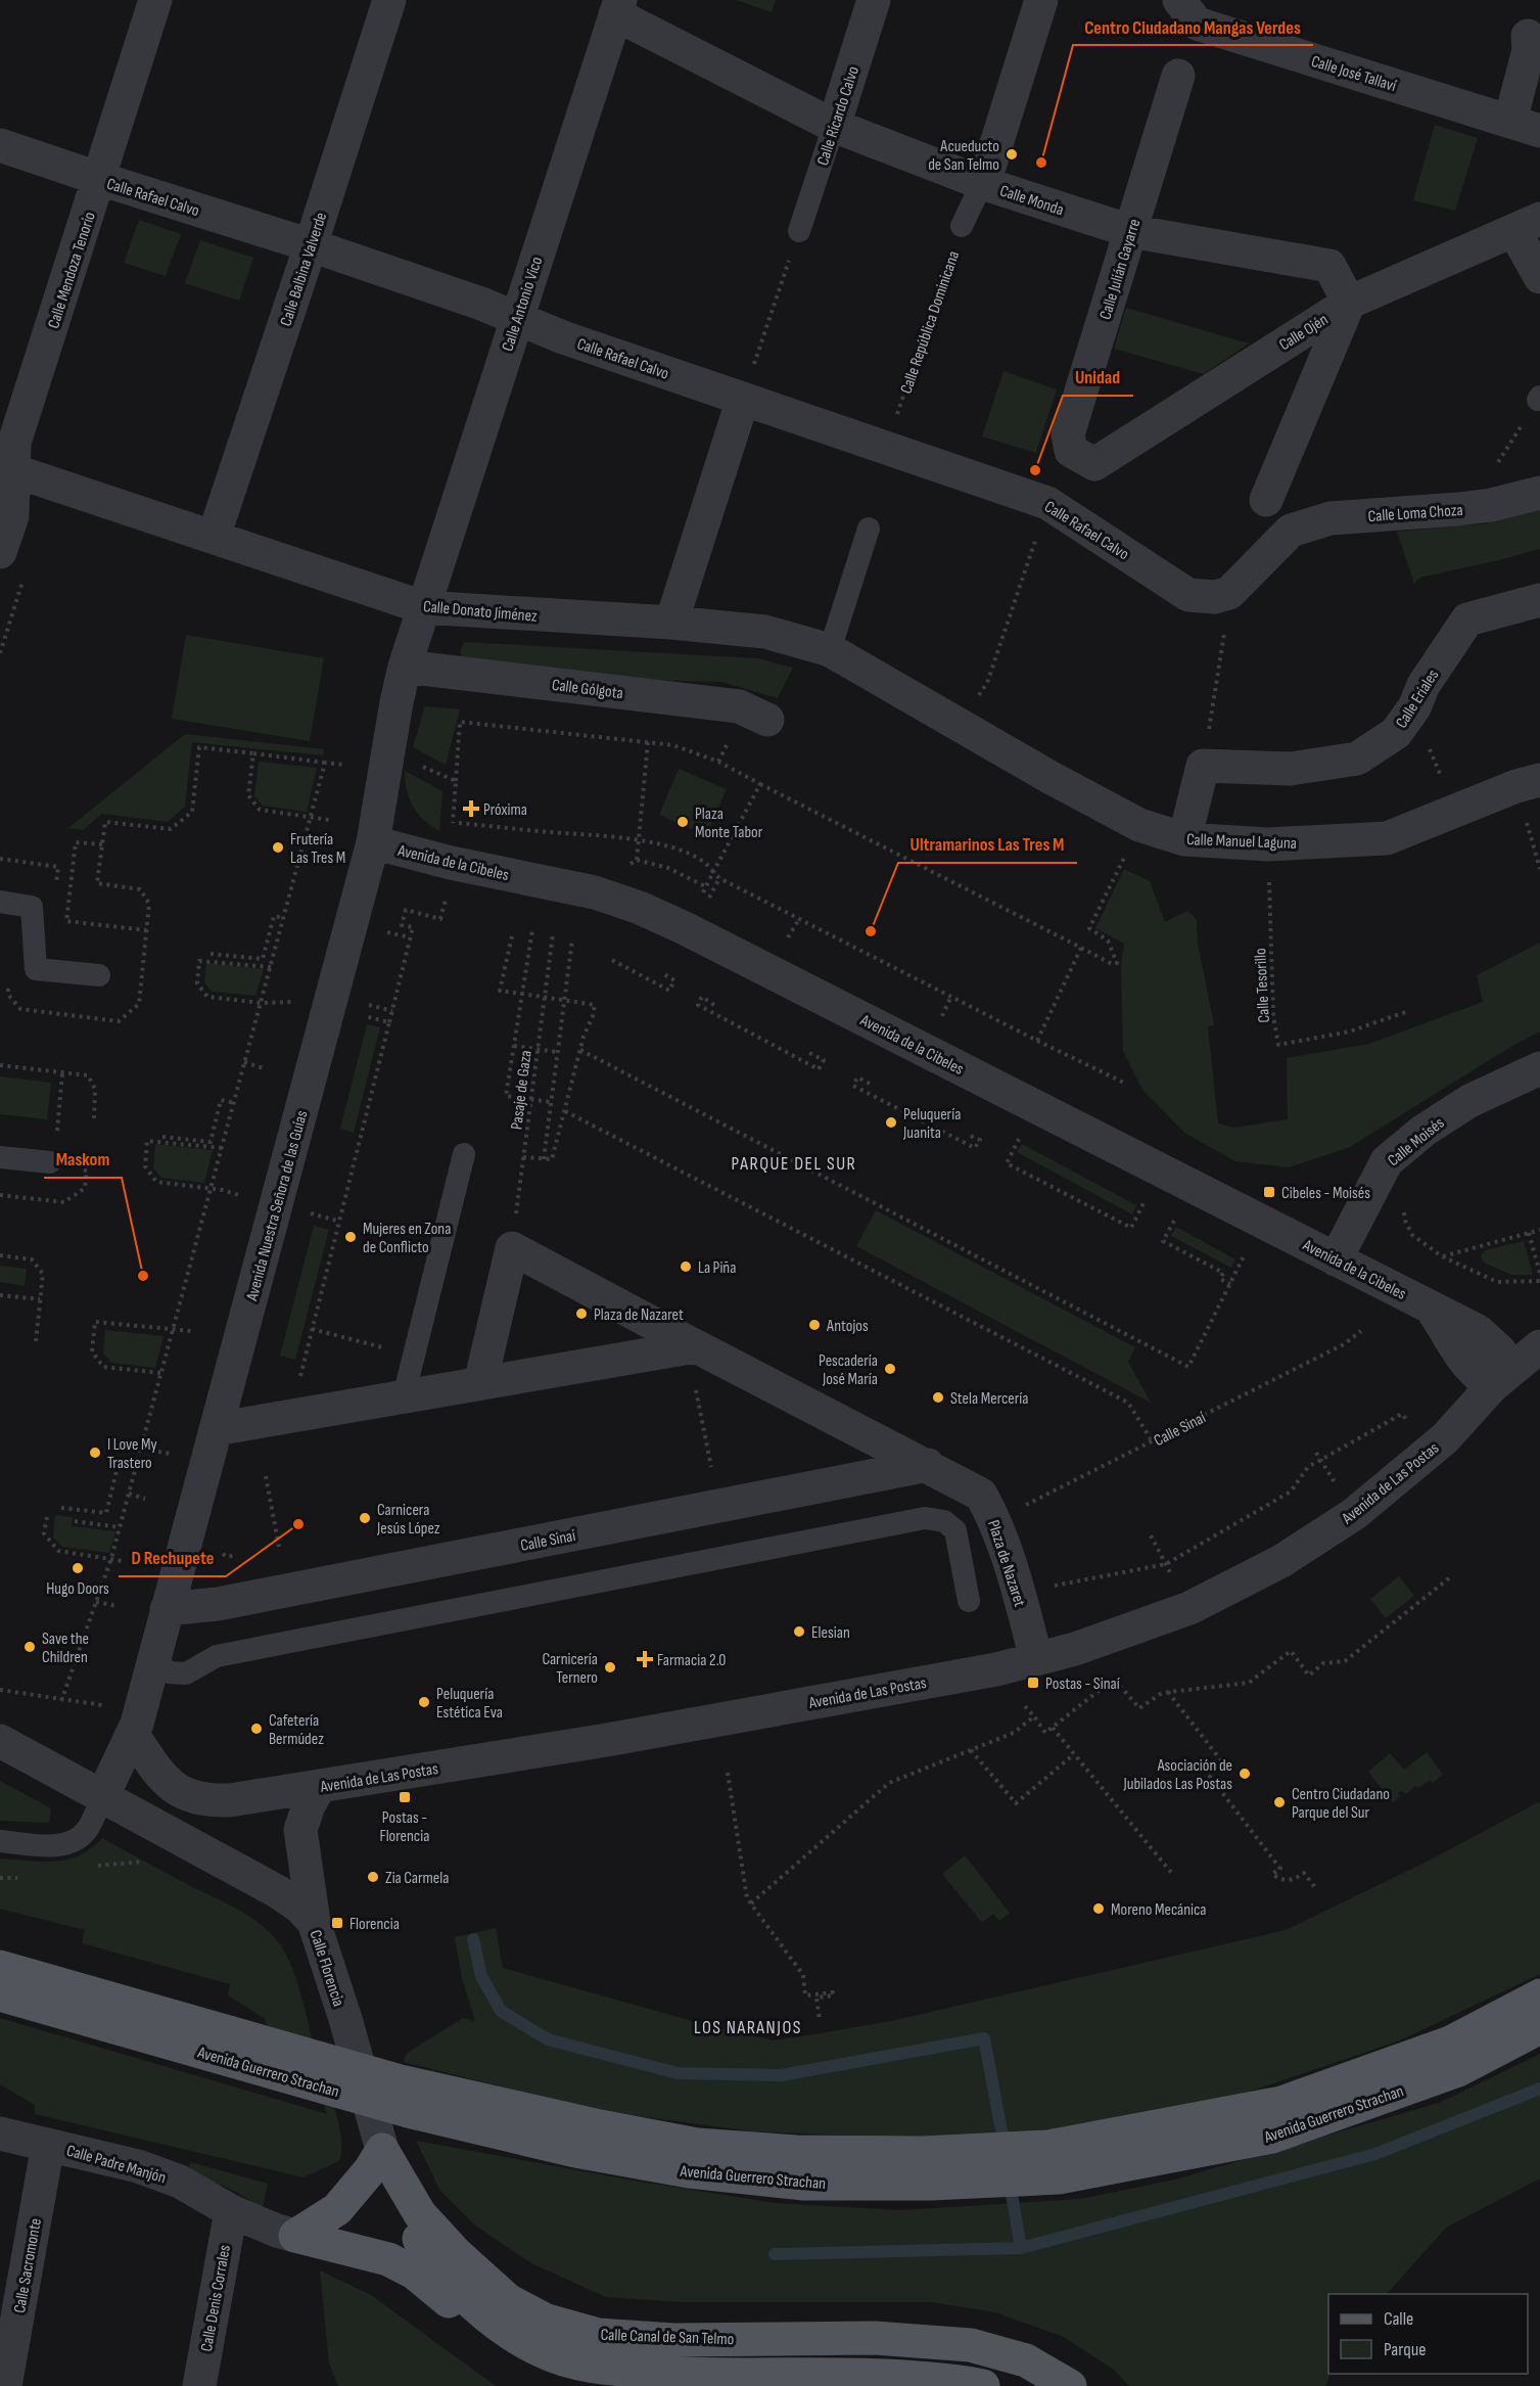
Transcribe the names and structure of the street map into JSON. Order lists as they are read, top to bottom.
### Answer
{
  "streets": {
    "main road": ["Avenida Guerrero Strachan", "Calle Canal de San Telmo"],
    "street": [
      "Calle José Tallaví",
      "Calle Ricardo Calvo",
      "Calle Rafael Calvo",
      "Calle Monda",
      "Calle Balbina Valverde",
      "Calle Julián Gayarre",
      "Calle Mendoza Tenorio",
      "Calle Antonio Vico",
      "Calle Ojén",
      "Calle Loma Choza",
      "Calle Donato Jiménez",
      "Calle Gólgota",
      "Calle Eriales",
      "Calle Manuel Laguna",
      "Avenida de la Cibeles",
      "Calle Moisés",
      "Avenida Nuestra Señora de las Guías",
      "Calle Sinaí",
      "Avenida de Las Postas",
      "Plaza de Nazaret",
      "Calle Florencia",
      "Calle Padre Manjón",
      "Calle Sacromonte",
      "Calle Denis Corrales"
    ],
    "path": ["Calle República Dominicana", "Calle Tesorillo", "Pasaje de Gaza"]
  },
  "crossings": [
    ["Calle Ricardo Calvo", "Calle Monda"],
    ["Calle Rafael Calvo", "Calle Balbina Valverde"],
    ["Calle Rafael Calvo", "Calle Mendoza Tenorio"],
    ["Calle Rafael Calvo", "Calle Antonio Vico"],
    ["Calle Rafael Calvo", "Calle Loma Choza"],
    ["Calle Monda", "Calle Julián Gayarre"],
    ["Calle Monda", "Calle Antonio Vico"],
    ["Calle Monda", "Calle Ojén"],
    ["Calle Balbina Valverde", "Calle Donato Jiménez"],
    ["Calle Julián Gayarre", "Calle Ojén"],
    ["Calle Mendoza Tenorio", "Calle Donato Jiménez"],
    ["Calle Antonio Vico", "Calle Donato Jiménez"],
    ["Calle Antonio Vico", "Avenida Nuestra Señora de las Guías"],
    ["Calle Donato Jiménez", "Calle Manuel Laguna"],
    ["Calle Donato Jiménez", "Avenida Nuestra Señora de las Guías"],
    ["Calle Gólgota", "Avenida Nuestra Señora de las Guías"],
    ["Avenida de la Cibeles", "Calle Moisés"],
    ["Avenida de la Cibeles", "Avenida Nuestra Señora de las Guías"],
    ["Avenida de la Cibeles", "Avenida de Las Postas"],
    ["Pasaje de Gaza", "Plaza de Nazaret"],
    ["Avenida Nuestra Señora de las Guías", "Calle Sinaí"],
    ["Avenida Nuestra Señora de las Guías", "Avenida de Las Postas"],
    ["Calle Sinaí", "Plaza de Nazaret"],
    ["Avenida de Las Postas", "Plaza de Nazaret"],
    ["Avenida de Las Postas", "Calle Florencia"],
    ["Calle Florencia", "Calle Canal de San Telmo"],
    ["Calle Padre Manjón", "Calle Sacromonte"],
    ["Calle Padre Manjón", "Calle Denis Corrales"]
  ],
  "districts": ["PARQUE DEL SUR", "LOS NARANJOS"],
  "places": {
    "other": [
      "Acueducto de San Telmo",
      "Centro Ciudadano Mangas Verdes",
      "Unidad",
      "Plaza Monte Tabor",
      "Frutería Las Tres M",
      "Ultramarinos Las Tres M",
      "Peluquería Juanita",
      "Mujeres en Zona de Conflicto",
      "La Piña",
      "Maskom",
      "Plaza de Nazaret",
      "Antojos",
      "Pescadería José María",
      "Stela Mercería",
      "I Love My Trastero",
      "Carnicera Jesús López",
      "D Rechupete",
      "Hugo Doors",
      "Elesian",
      "Save the Children",
      "Carnicería Ternero",
      "Peluquería Estética Eva",
      "Cafetería Bermúdez",
      "Asociación de Jubilados Las Postas",
      "Centro Ciudadano Parque del Sur",
      "Zia Carmela",
      "Moreno Mecánica"
    ],
    "health": ["Próxima", "Farmacia 2.0"],
    "transit": [
      "Cibeles - Moisés",
      "Postas - Sinaí",
      "Postas - Florencia",
      "Florencia"
    ]
  },
  "legend": ["Calle", "Parque"]
}
